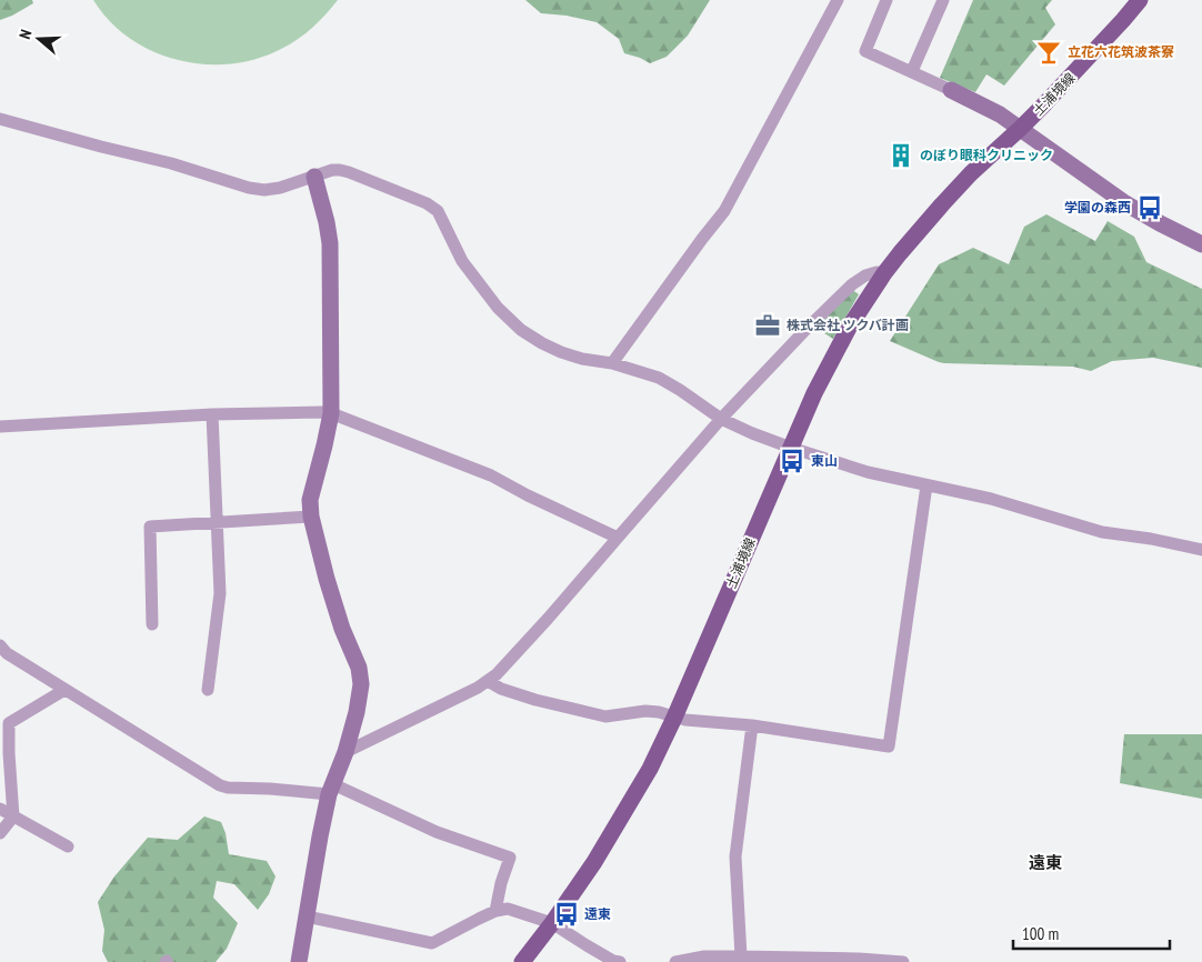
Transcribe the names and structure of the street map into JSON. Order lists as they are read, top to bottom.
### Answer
{
  "streets": {
    "main road": ["土浦境線"]
  },
  "districts": ["遠東"],
  "places": {
    "bar": ["立花六花筑波茶寮"],
    "building": ["のぼり眼科クリニック"],
    "bus stop": ["学園の森西", "東山", "遠東"],
    "office": ["株式会社 ツクバ計画"]
  },
  "scale_bar": "100 m",
  "north": "left"
}
